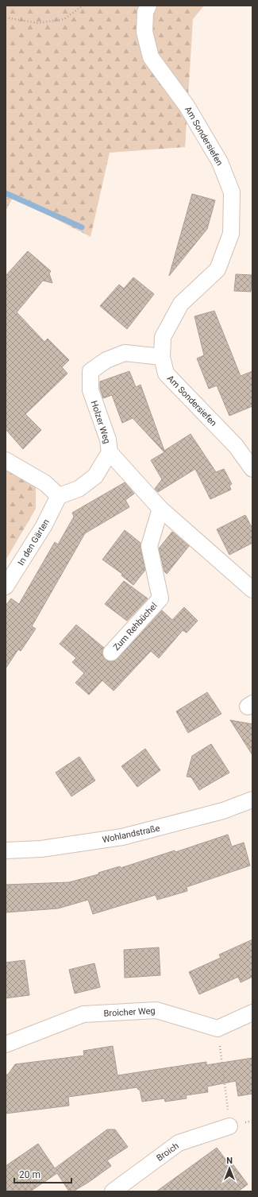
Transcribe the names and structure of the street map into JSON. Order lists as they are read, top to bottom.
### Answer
{
  "streets": {
    "street": [
      "Am Sondersiefen",
      "Holzer Weg",
      "In den Gärten",
      "Zum Rehbüchel",
      "Wohlandstraße",
      "Broicher Weg",
      "Broich"
    ]
  },
  "crossings": [
    ["Am Sondersiefen", "Holzer Weg"],
    ["Holzer Weg", "In den Gärten"]
  ],
  "scale_bar": "20 m",
  "north": "top"
}
